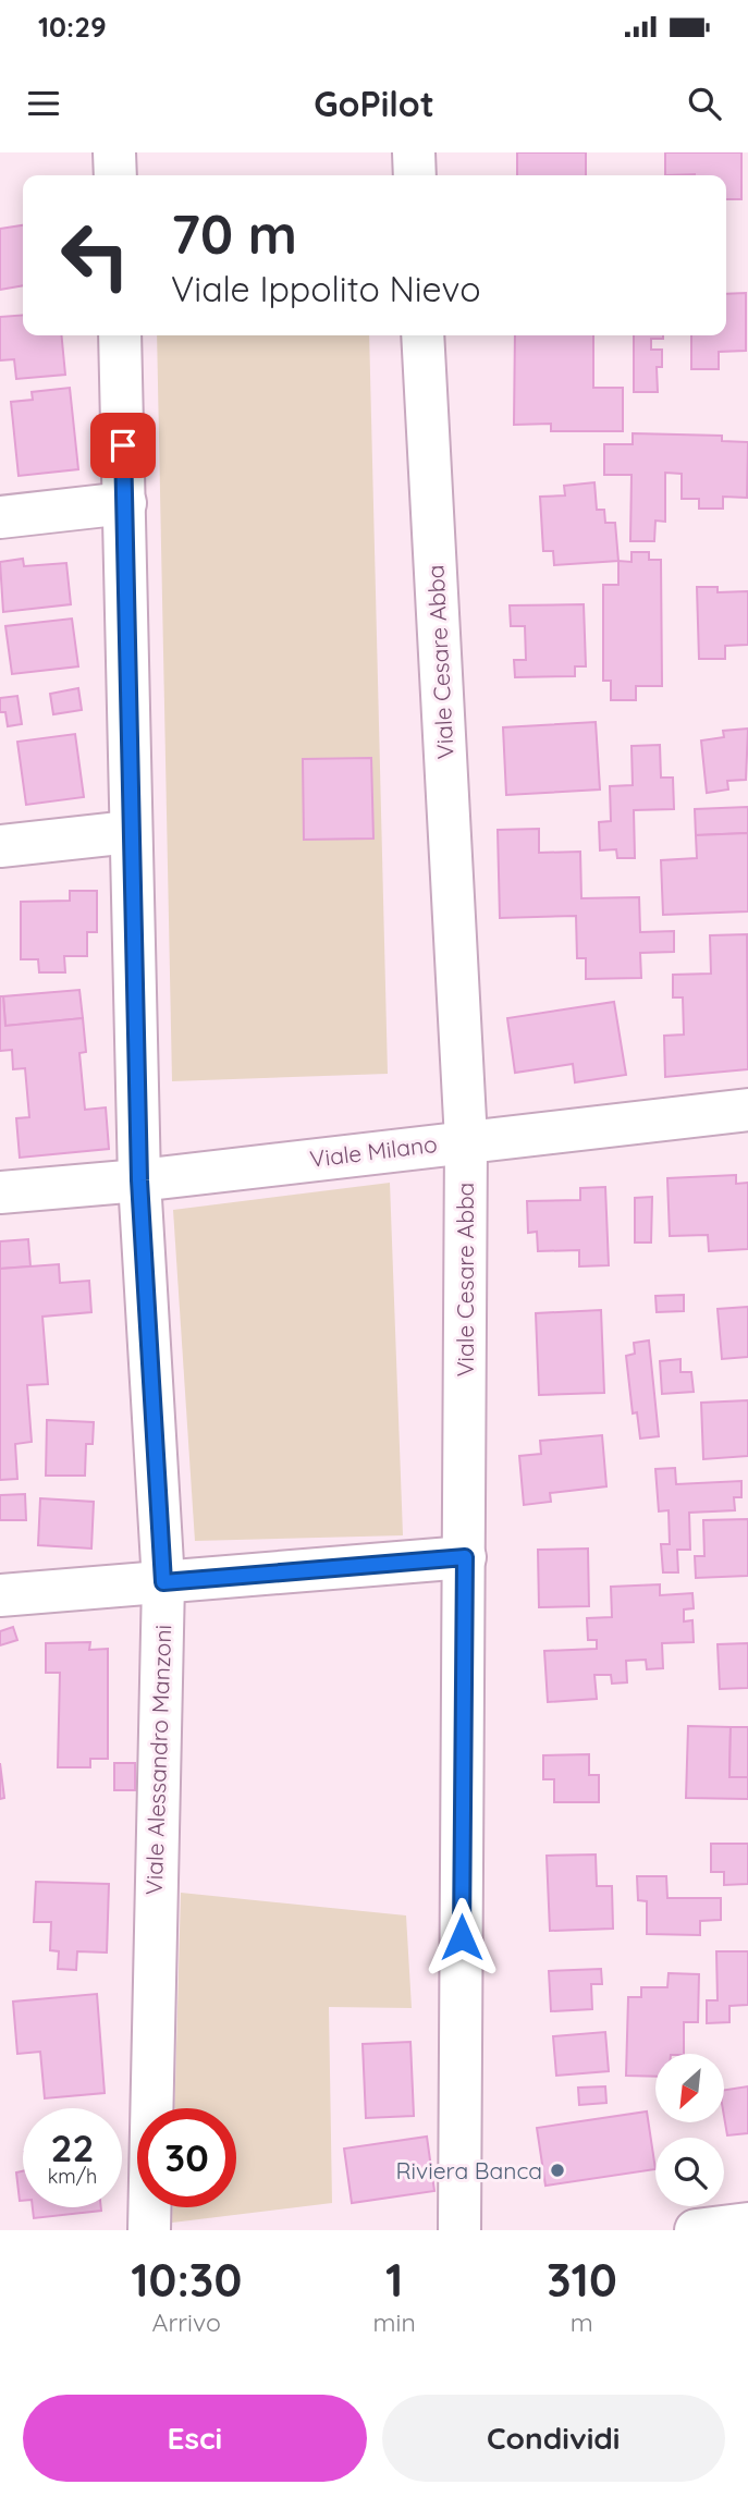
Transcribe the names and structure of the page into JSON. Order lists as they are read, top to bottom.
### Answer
{
  "streets": {
    "street": ["Viale Cesare Abba", "Viale Milano", "Viale Alessandro Manzoni"]
  },
  "crossings": [
    ["Viale Cesare Abba", "Viale Milano"],
    ["Viale Milano", "Viale Alessandro Manzoni"]
  ],
  "places": ["Riviera Banca"],
  "north": "bottom left",
  "page": {
    "status": "10:29",
    "header": "GoPilot",
    "turn": ["70 m", "Viale Ippolito Nievo"],
    "speed": "22 km/h",
    "limit": "30",
    "eta": [
      "10:30",
      "Arrivo",
      "1",
      "min",
      "310",
      "m"
    ],
    "buttons": ["Esci", "Condividi"]
  }
}
